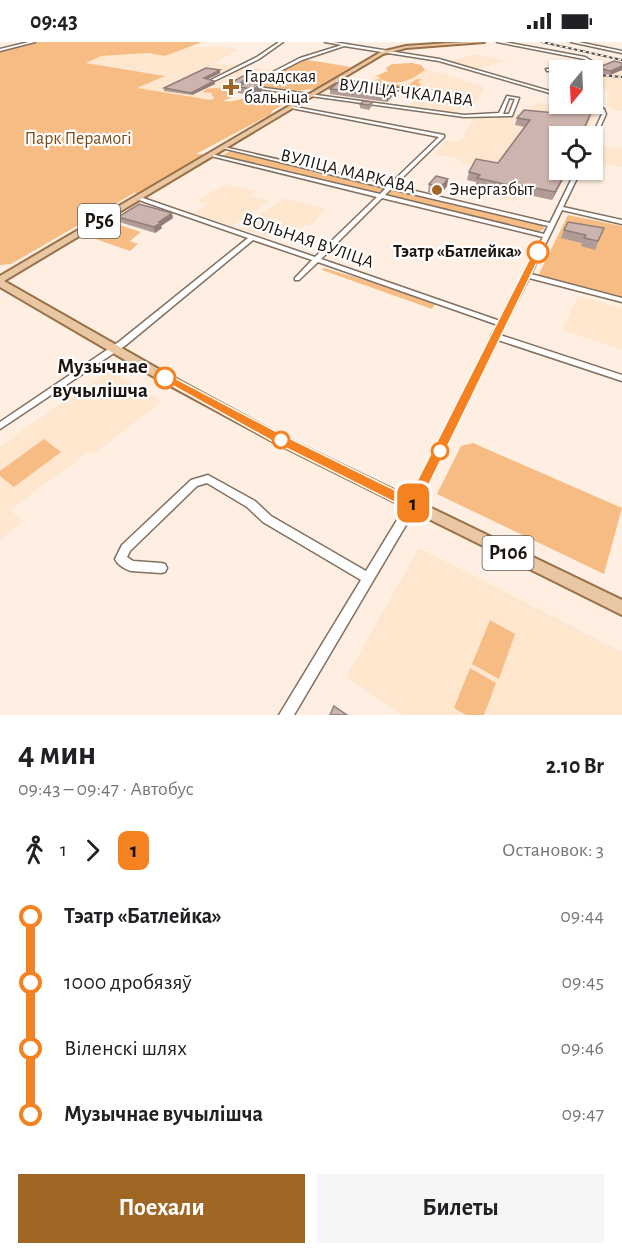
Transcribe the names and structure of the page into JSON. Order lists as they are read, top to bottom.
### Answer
{
  "streets": {
    "main road": ["Р56", "Р106"],
    "street": ["ВУЛІЦА ЧКАЛАВА", "ВУЛІЦА МАРКАВА", "ВОЛЬНАЯ ВУЛІЦА"]
  },
  "crossings": [
    ["ВУЛІЦА ЧКАЛАВА", "Р56"],
    ["ВУЛІЦА МАРКАВА", "Р56"],
    ["Р56", "ВОЛЬНАЯ ВУЛІЦА"],
    ["Р56", "Р106"]
  ],
  "parks": ["Парк Перамогі"],
  "places": {
    "health": ["Гарадская бальніца"],
    "other": ["Энергазбыт", "Тэатр «Батлейка»", "Музычнае вучылішча"]
  },
  "lines": ["bus line 1"],
  "north": "bottom",
  "page": {
    "status": "09:43",
    "on_map": "1",
    "heading": ["4 мин", "09:43 – 09:47 · Автобус", "2.10 Br"],
    "legs": ["1", "1", "Остановок: 3"],
    "list": [
      {
        "name": "Тэатр «Батлейка»",
        "value": "09:44"
      },
      {
        "name": "1000 дробязяў",
        "value": "09:45"
      },
      {
        "name": "Віленскі шлях",
        "value": "09:46"
      },
      {
        "name": "Музычнае вучылішча",
        "value": "09:47"
      }
    ],
    "buttons": ["Поехали", "Билеты"]
  }
}
